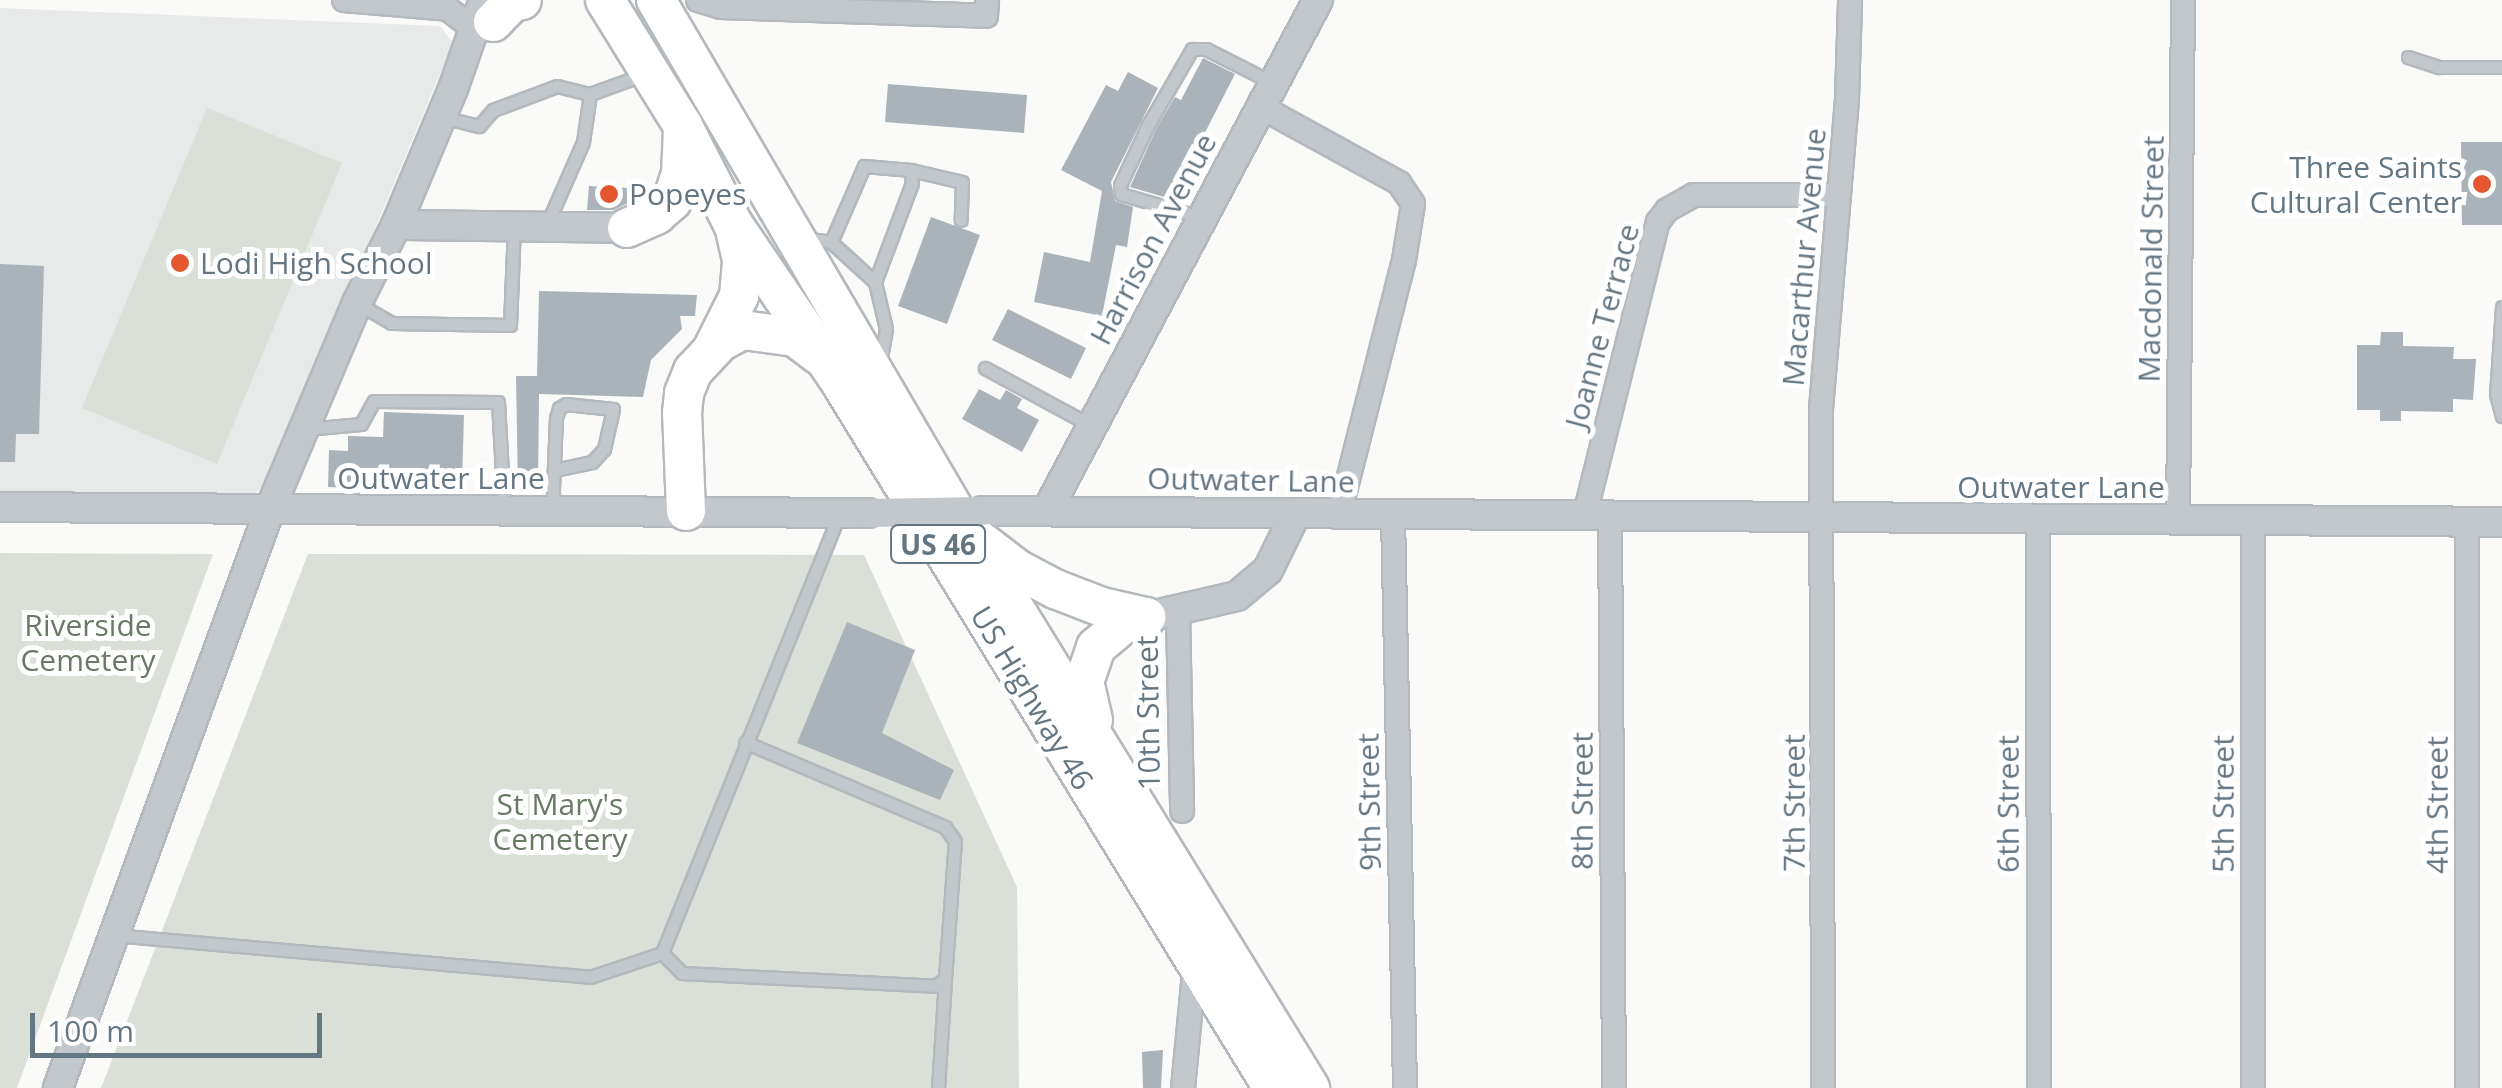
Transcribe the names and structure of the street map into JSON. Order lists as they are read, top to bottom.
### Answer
{
  "streets": {
    "highway": ["US 46", "US Highway 46"],
    "street": [
      "Harrison Avenue",
      "Macarthur Avenue",
      "Macdonald Street",
      "Joanne Terrace",
      "Outwater Lane",
      "10th Street",
      "8th Street",
      "9th Street",
      "7th Street",
      "6th Street",
      "5th Street",
      "4th Street"
    ]
  },
  "crossings": [
    ["Harrison Avenue", "Outwater Lane"],
    ["Macarthur Avenue", "Joanne Terrace"],
    ["Macarthur Avenue", "Outwater Lane"],
    ["Macarthur Avenue", "7th Street"],
    ["Macdonald Street", "Outwater Lane"],
    ["Joanne Terrace", "Outwater Lane"],
    ["Joanne Terrace", "8th Street"],
    ["Outwater Lane", "US Highway 46"],
    ["Outwater Lane", "10th Street"],
    ["Outwater Lane", "8th Street"],
    ["Outwater Lane", "9th Street"],
    ["Outwater Lane", "7th Street"],
    ["Outwater Lane", "6th Street"],
    ["Outwater Lane", "5th Street"],
    ["Outwater Lane", "4th Street"]
  ],
  "parks": ["Riverside Cemetery", "St Mary's Cemetery"],
  "places": ["Three Saints Cultural Center", "Popeyes", "Lodi High School"],
  "scale_bar": "100 m"
}
